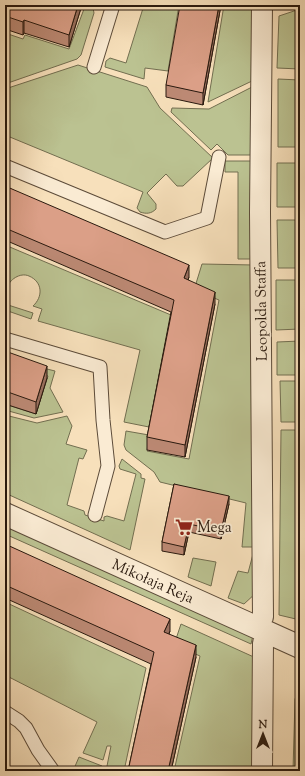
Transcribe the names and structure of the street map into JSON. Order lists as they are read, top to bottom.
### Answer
{
  "streets": {
    "street": ["Leopolda Staffa", "Mikołaja Reja"]
  },
  "places": {
    "supermarket": ["Mega"]
  },
  "north": "top"
}
